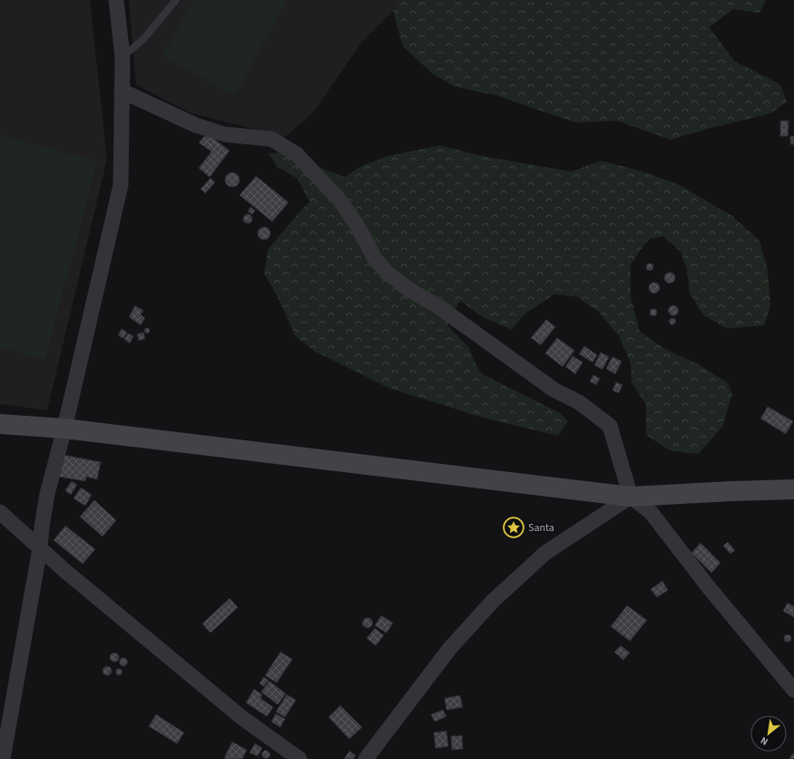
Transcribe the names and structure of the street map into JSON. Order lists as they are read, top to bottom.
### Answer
{
  "places": {
    "place": ["Santa"]
  },
  "north": "bottom left"
}
